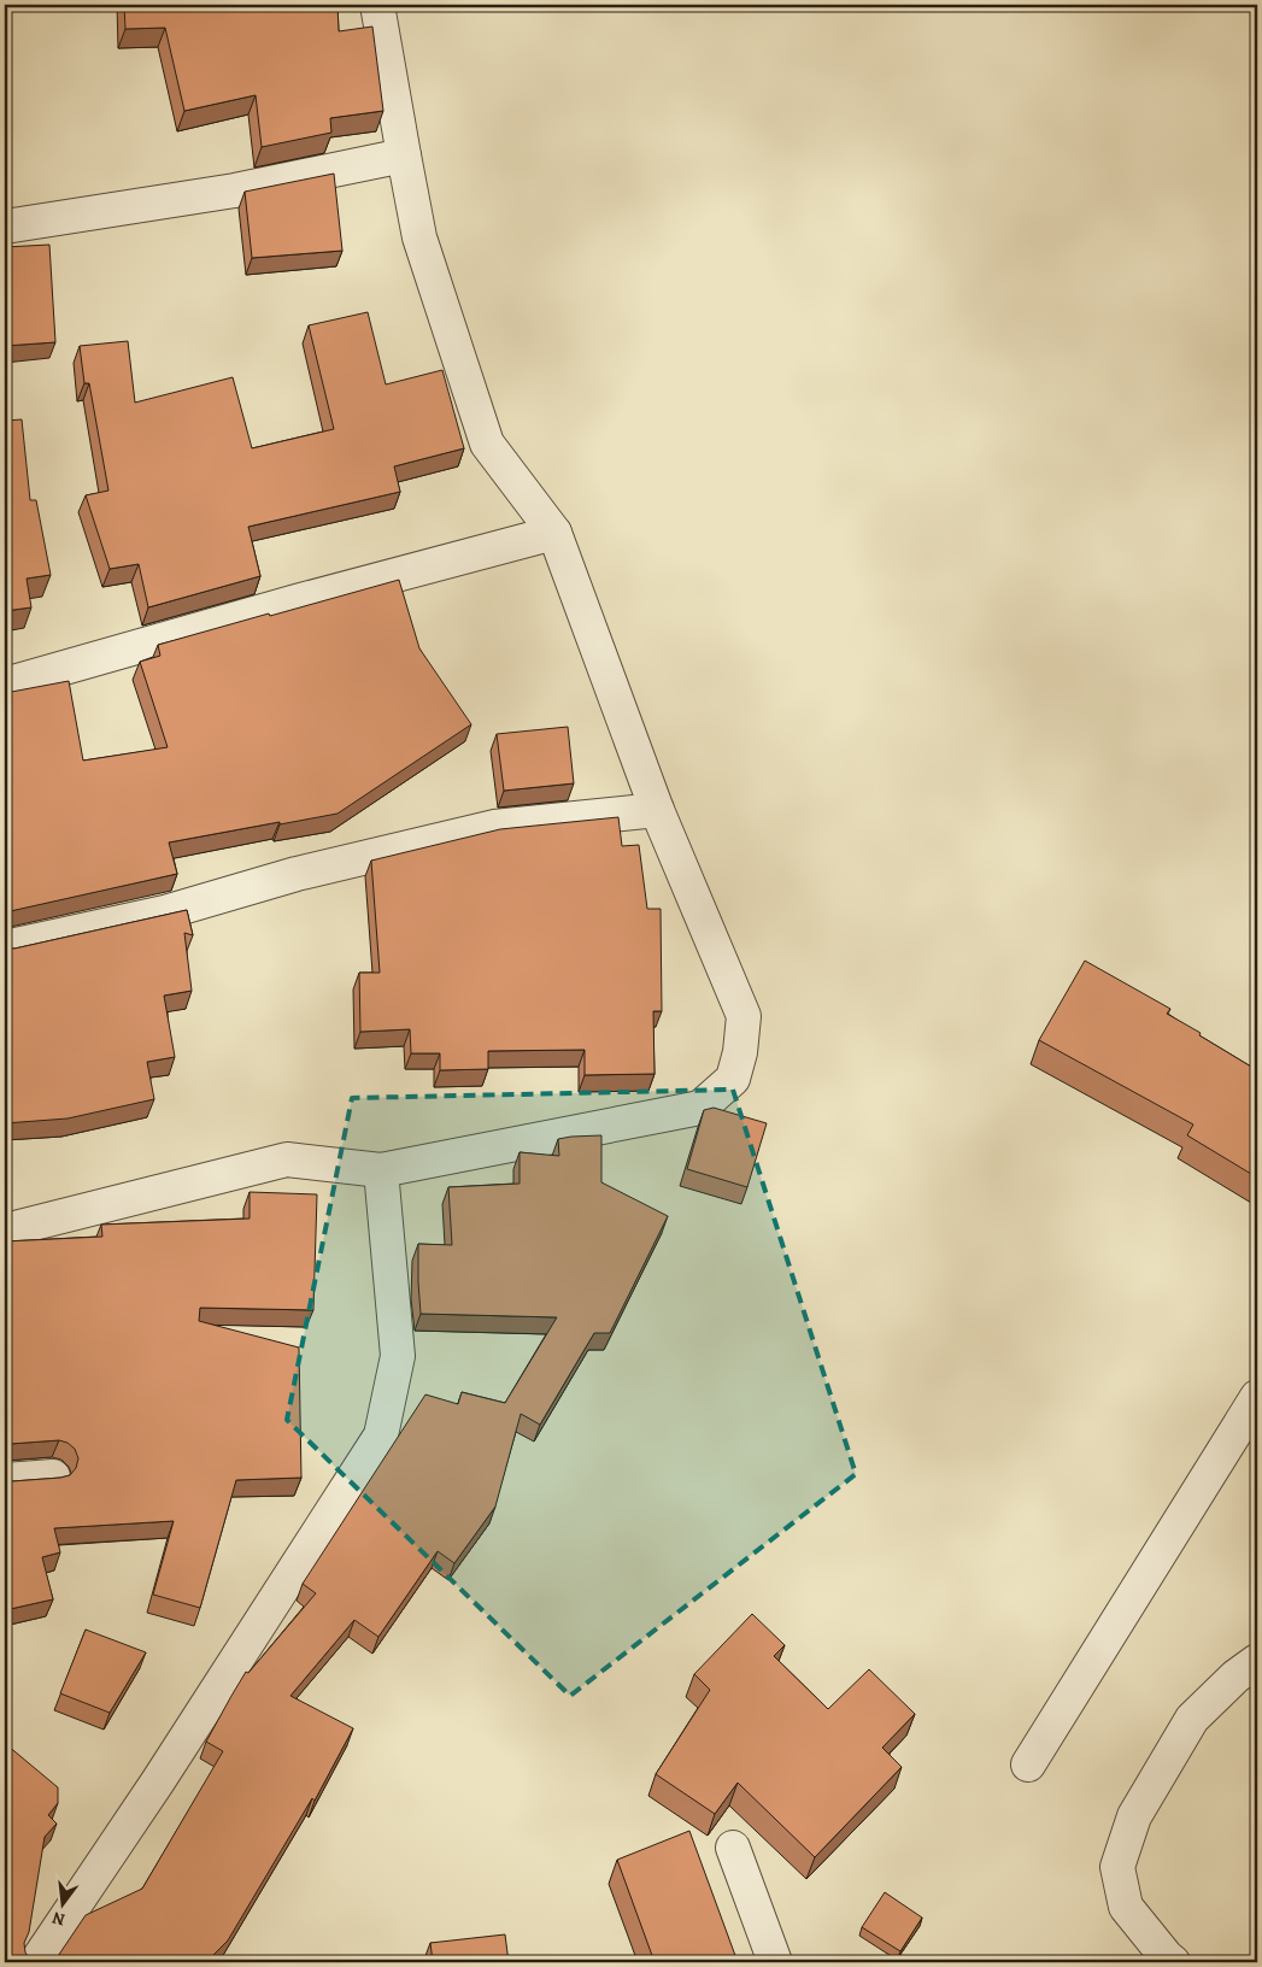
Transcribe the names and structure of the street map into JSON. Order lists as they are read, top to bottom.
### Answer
{
  "north": "bottom"
}
